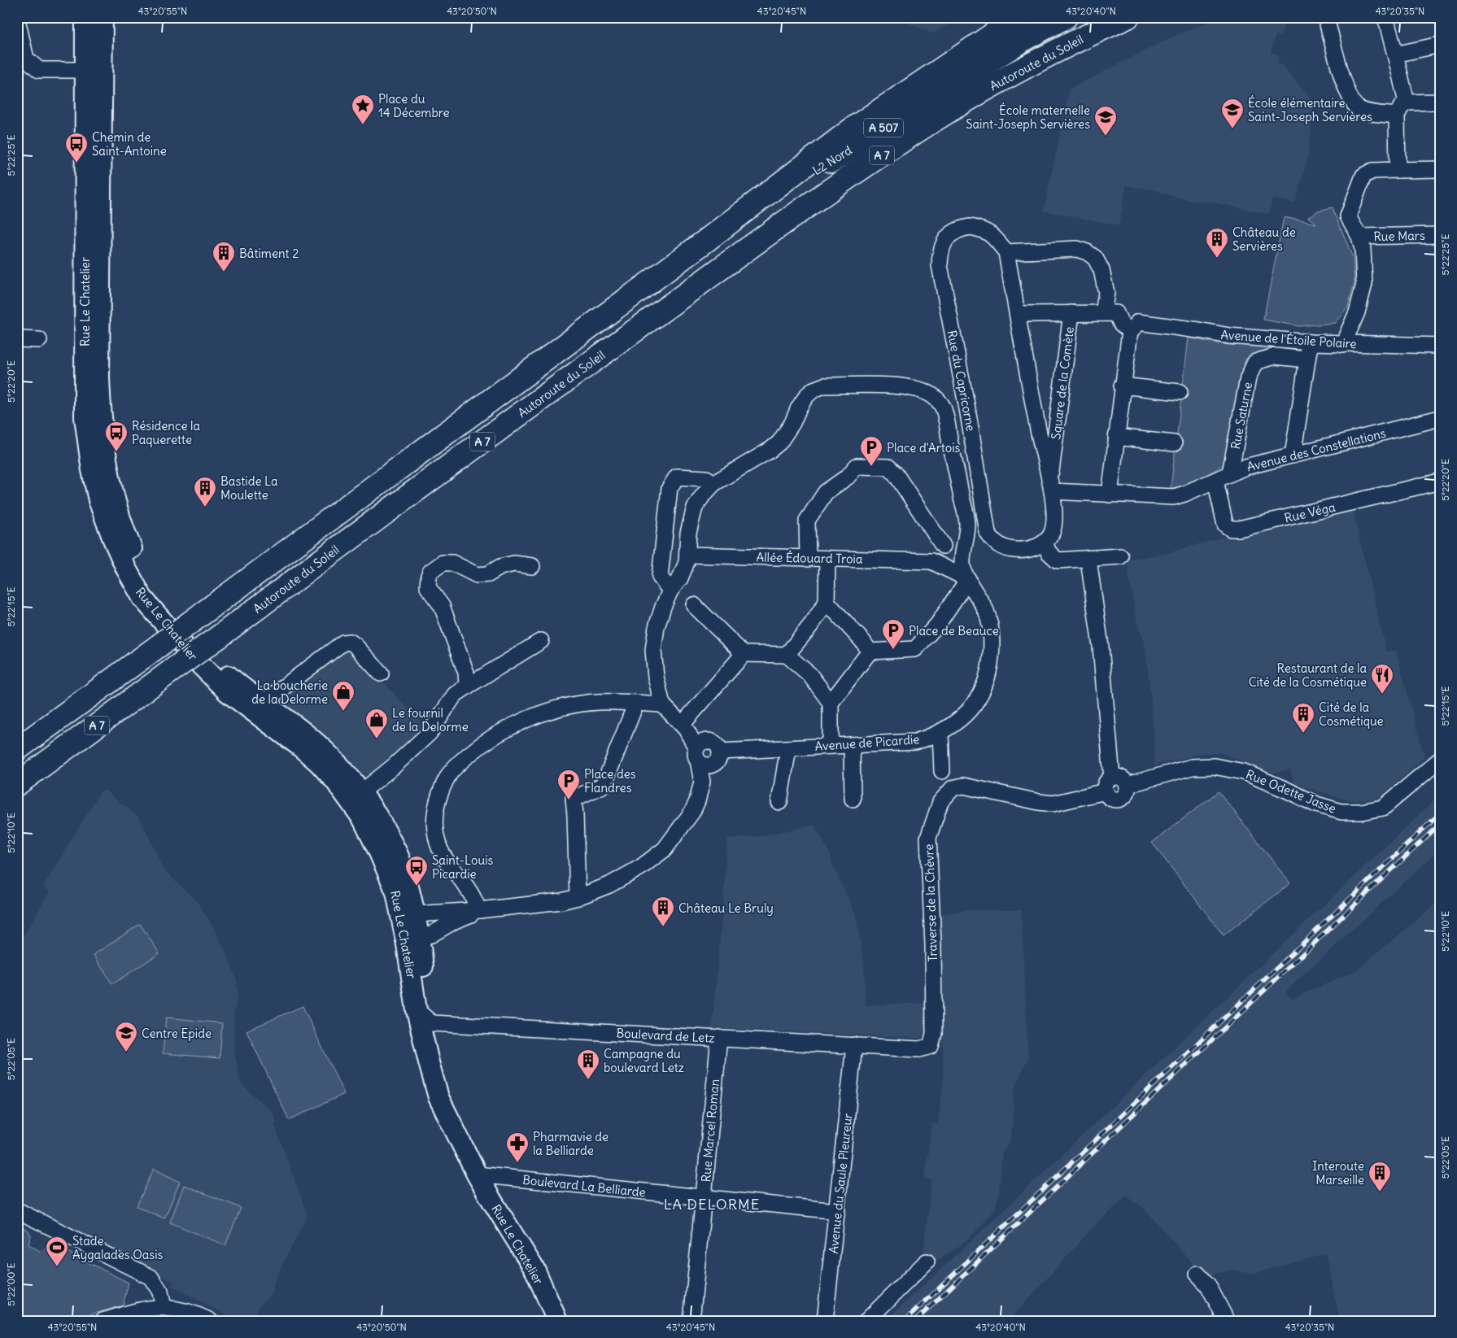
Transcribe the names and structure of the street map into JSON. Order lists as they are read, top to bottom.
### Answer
{
  "streets": {
    "highway": [
      "Autoroute du Soleil",
      "A 507",
      "A 7",
      "L2 Nord"
    ],
    "main road": ["Rue Le Chatelier"],
    "street": [
      "Rue Mars",
      "Avenue de l'Étoile Polaire",
      "Rue du Capricorne",
      "Square de la Comète",
      "Rue Saturne",
      "Avenue des Constellations",
      "Rue Véga",
      "Allée Édouard Troia",
      "Avenue de Picardie",
      "Rue Odette Jasse",
      "Traverse de la Chèvre",
      "Boulevard de Letz",
      "Rue Marcel Roman",
      "Avenue du Saule Pleureur",
      "Boulevard La Belliarde"
    ]
  },
  "crossings": [
    ["A 7", "L2 Nord"],
    ["Rue Le Chatelier", "Boulevard de Letz"],
    ["Rue Le Chatelier", "Boulevard La Belliarde"],
    ["Rue du Capricorne", "Square de la Comète"],
    ["Square de la Comète", "Avenue des Constellations"],
    ["Rue Saturne", "Avenue des Constellations"],
    ["Avenue des Constellations", "Rue Véga"],
    ["Allée Édouard Troia", "Avenue de Picardie"],
    ["Rue Odette Jasse", "Traverse de la Chèvre"],
    ["Traverse de la Chèvre", "Boulevard de Letz"],
    ["Boulevard de Letz", "Rue Marcel Roman"],
    ["Boulevard de Letz", "Avenue du Saule Pleureur"],
    ["Rue Marcel Roman", "Boulevard La Belliarde"],
    ["Avenue du Saule Pleureur", "Boulevard La Belliarde"]
  ],
  "districts": ["LA DELORME"],
  "places": {
    "place": ["Place du 14 Décembre"],
    "school or university": ["École élémentaire Saint-Joseph Servières", "École maternelle Saint-Joseph Servières", "Centre Epide"],
    "bus stop": ["Chemin de Saint-Antoine", "Résidence la Paquerette", "Saint-Louis Picardie"],
    "building": [
      "Château de Servières",
      "Bâtiment 2",
      "Bastide La Moulette",
      "Cité de la Cosmétique",
      "Château Le Bruly",
      "Campagne du boulevard Letz",
      "Interoute Marseille"
    ],
    "parking": ["Place d'Artois", "Place de Beauce", "Place des Flandres"],
    "restaurant": ["Restaurant de la Cité de la Cosmétique"],
    "shop": ["La boucherie de la Delorme", "Le fournil de la Delorme"],
    "pharmacy": ["Pharmavie de la Belliarde"],
    "sports": ["Stade Aygalades Oasis"]
  },
  "coordinates": [
    "43°20'55\"N",
    "43°20'50\"N",
    "43°20'45\"N",
    "43°20'40\"N",
    "43°20'35\"N",
    "5°22'25\"E",
    "5°22'20\"E",
    "5°22'15\"E",
    "5°22'10\"E",
    "5°22'05\"E",
    "5°22'00\"E"
  ]
}
